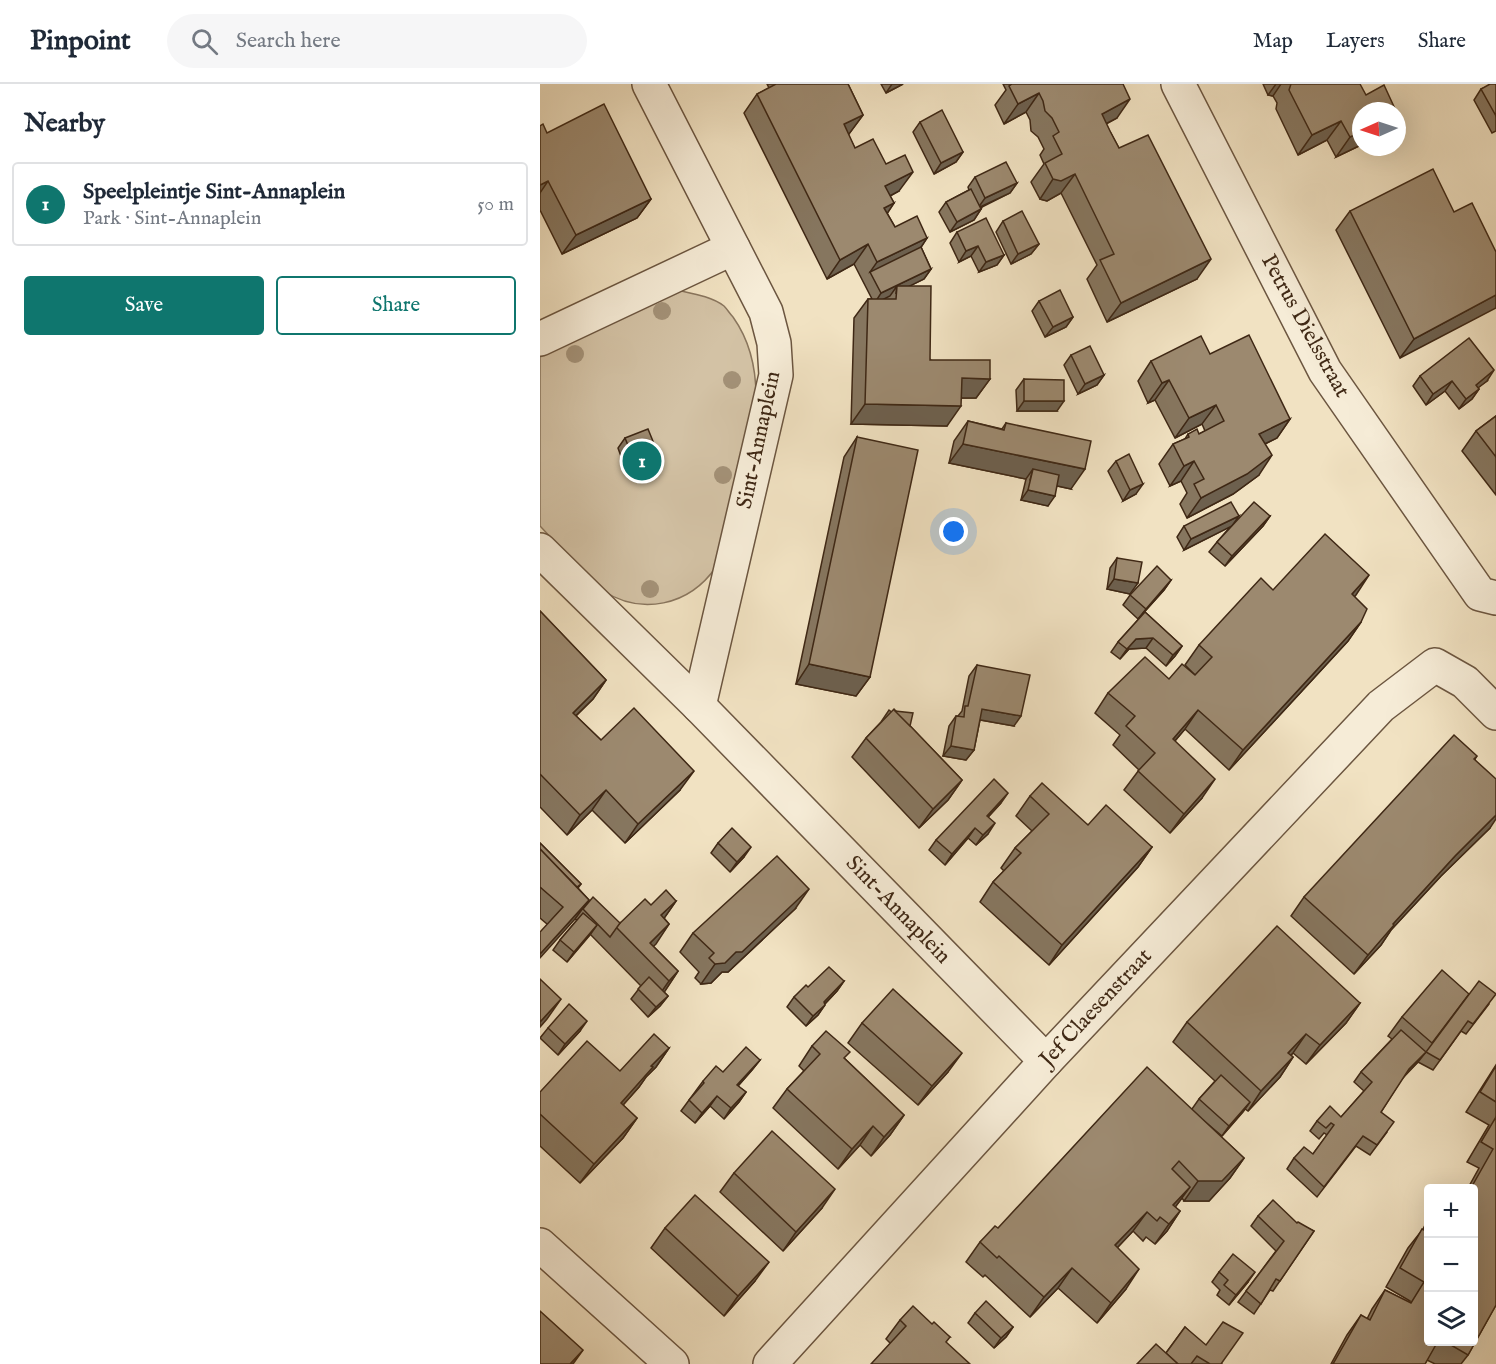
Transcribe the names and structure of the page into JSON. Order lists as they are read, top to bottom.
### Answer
{
  "streets": {
    "street": ["Petrus Dielsstraat", "Sint-Annaplein", "Jef Claesenstraat"]
  },
  "crossings": [
    ["Sint-Annaplein", "Jef Claesenstraat"]
  ],
  "north": "left",
  "page": {
    "header": "Pinpoint",
    "search": "Search here",
    "nav": ["Map", "Layers", "Share"],
    "heading": "Nearby",
    "list": [
      {
        "mark": "1",
        "name": "Speelpleintje Sint-Annaplein",
        "note": "Park · Sint-Annaplein",
        "value": "50 m"
      }
    ],
    "buttons": ["Save", "Share"],
    "pins": "1",
    "map_buttons": ["+", "−"]
  }
}
